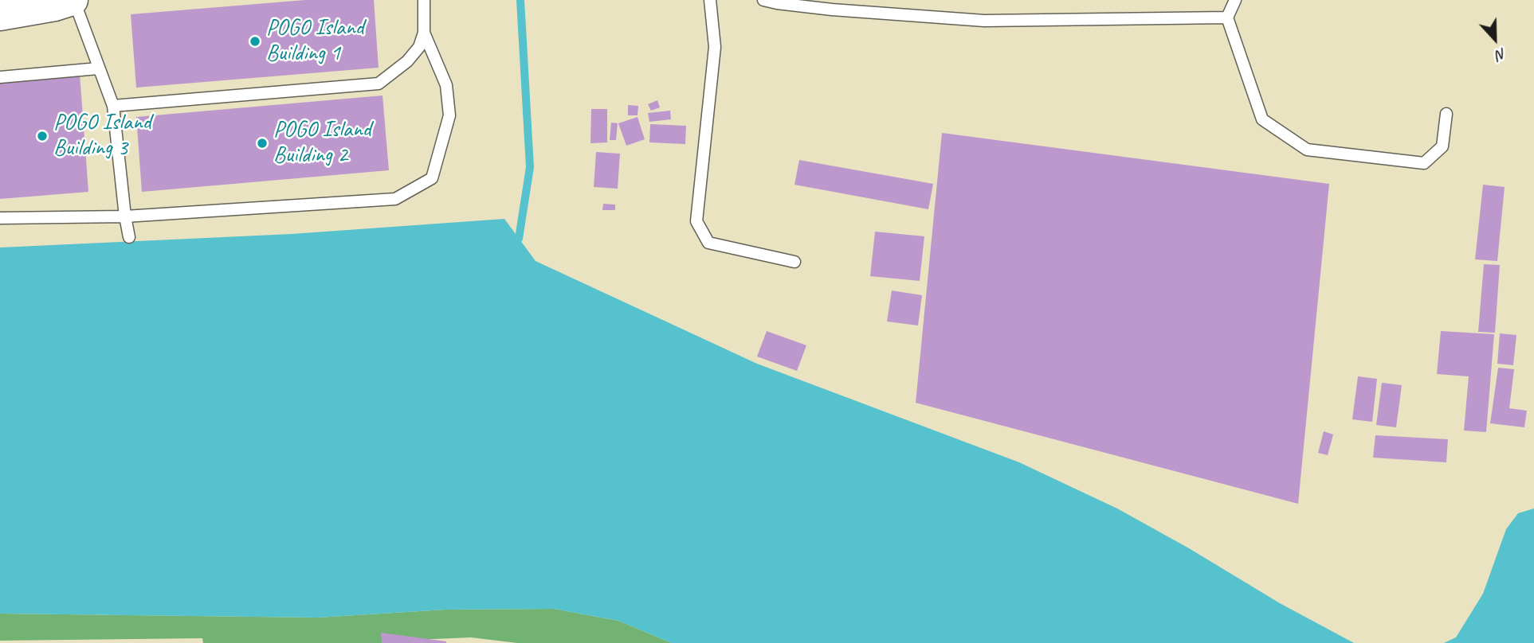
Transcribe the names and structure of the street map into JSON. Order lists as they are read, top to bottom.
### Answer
{
  "places": ["POGO Island Building 1", "POGO Island Building 3", "POGO Island Building 2"],
  "north": "bottom"
}
